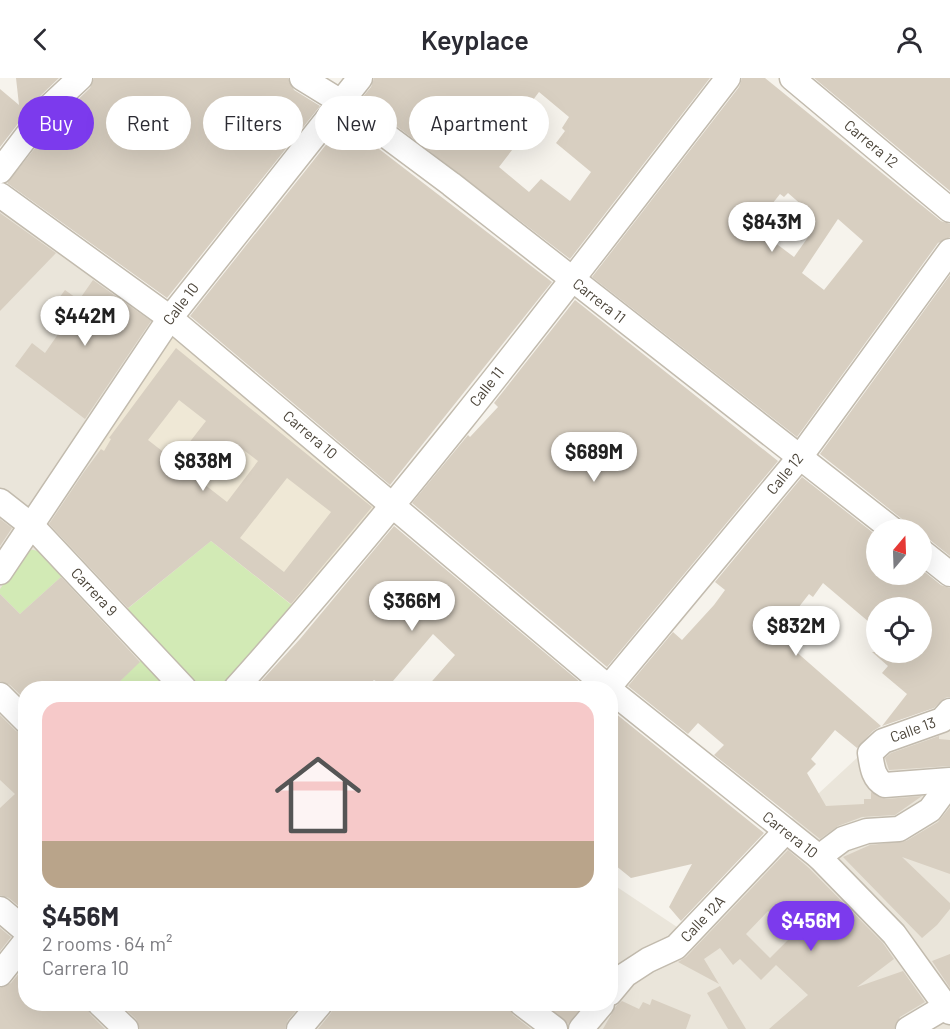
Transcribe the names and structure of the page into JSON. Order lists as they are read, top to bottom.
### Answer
{
  "streets": {
    "street": [
      "Carrera 12",
      "Carrera 11",
      "Calle 10",
      "Calle 11",
      "Carrera 10",
      "Calle 12",
      "Carrera 9",
      "Calle 13",
      "Calle 12A"
    ]
  },
  "crossings": [
    ["Carrera 11", "Calle 11"],
    ["Carrera 11", "Calle 12"],
    ["Calle 10", "Carrera 10"],
    ["Calle 10", "Carrera 9"],
    ["Calle 11", "Carrera 10"],
    ["Carrera 10", "Calle 12A"]
  ],
  "north": "top",
  "page": {
    "header": "Keyplace",
    "chip": [
      "Buy",
      "Rent",
      "Filters",
      "New",
      "Apartment"
    ],
    "price": [
      "$843M",
      "$442M",
      "$689M",
      "$838M",
      "$366M",
      "$832M",
      "$456M"
    ],
    "list": [
      {
        "name": "$456M",
        "note": "2 rooms · 64 m² · Carrera 10"
      }
    ]
  }
}
